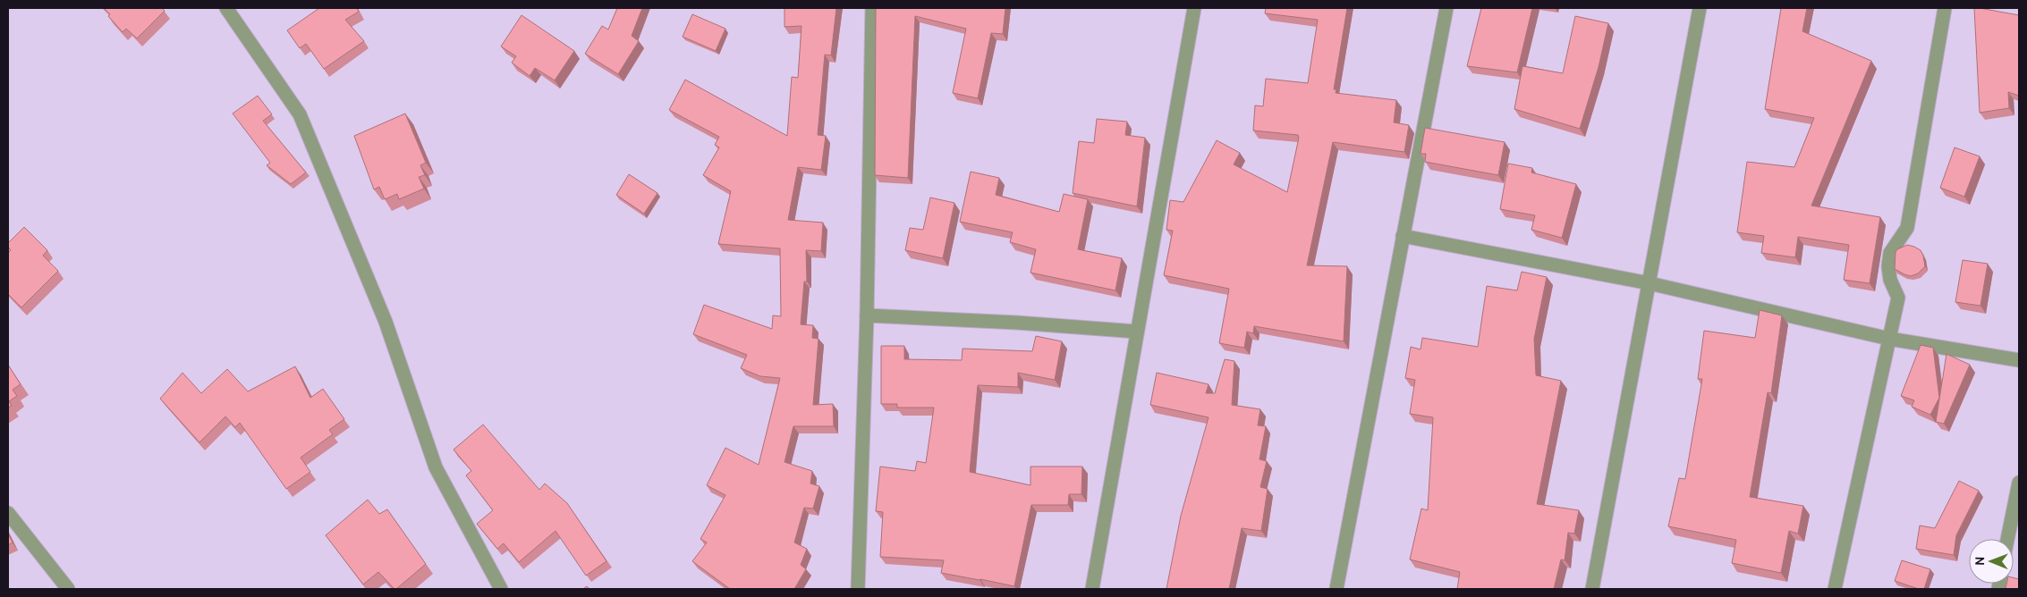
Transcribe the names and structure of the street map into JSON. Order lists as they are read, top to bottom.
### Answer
{
  "north": "left"
}
